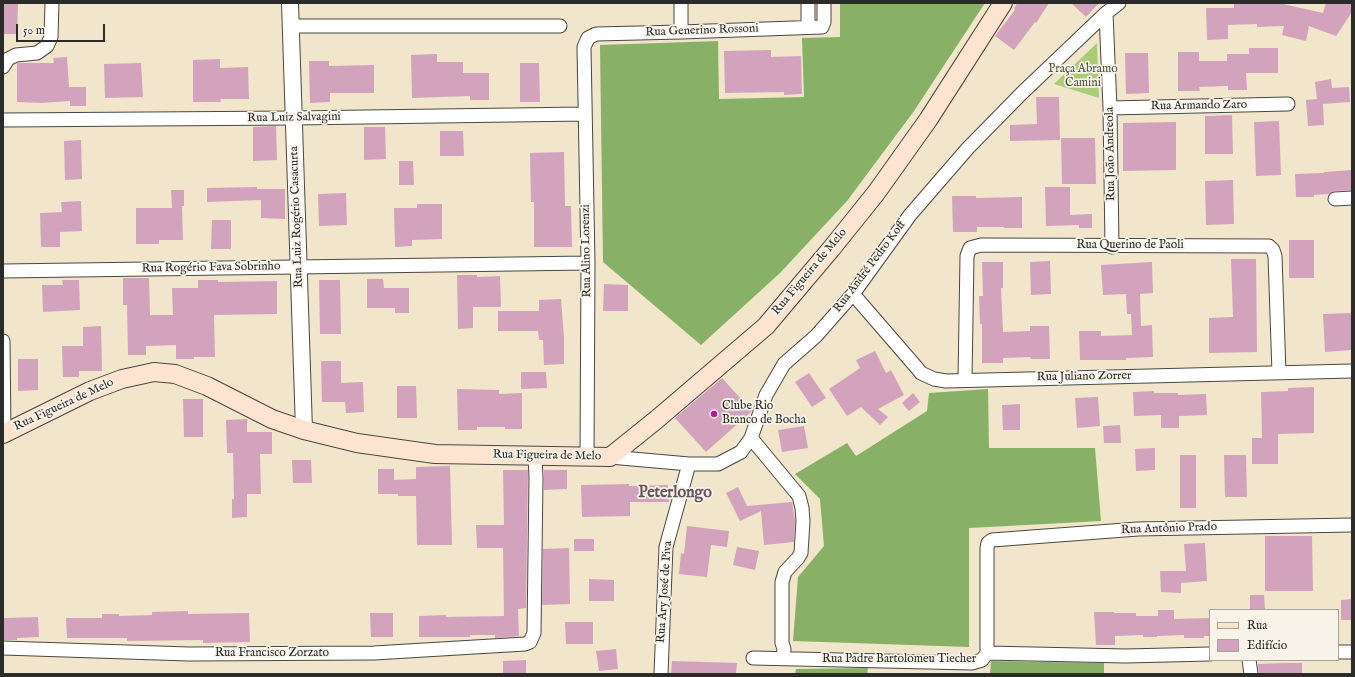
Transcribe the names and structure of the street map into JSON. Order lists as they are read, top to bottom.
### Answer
{
  "streets": {
    "main road": ["Rua Figueira de Melo"],
    "street": [
      "Rua Generino Rossoni",
      "Rua Armando Zaro",
      "Rua Luiz Salvagini",
      "Rua João Andreola",
      "Rua Luiz Rogério Casacurta",
      "Rua Querino de Paoli",
      "Rua Alino Lorenzi",
      "Rua André Pedro Koff",
      "Rua Rogério Fava Sobrinho",
      "Rua Juliano Zorrer",
      "Rua Antônio Prado",
      "Rua Ary José de Piva",
      "Rua Francisco Zorzato",
      "Rua Padre Bartolomeu Tiecher"
    ]
  },
  "crossings": [
    ["Rua Generino Rossoni", "Rua Alino Lorenzi"],
    ["Rua Armando Zaro", "Rua João Andreola"],
    ["Rua Luiz Salvagini", "Rua Luiz Rogério Casacurta"],
    ["Rua Luiz Salvagini", "Rua Alino Lorenzi"],
    ["Rua João Andreola", "Rua Querino de Paoli"],
    ["Rua João Andreola", "Rua André Pedro Koff"],
    ["Rua Luiz Rogério Casacurta", "Rua Rogério Fava Sobrinho"],
    ["Rua Luiz Rogério Casacurta", "Rua Figueira de Melo"],
    ["Rua Querino de Paoli", "Rua Juliano Zorrer"],
    ["Rua Alino Lorenzi", "Rua Rogério Fava Sobrinho"],
    ["Rua Alino Lorenzi", "Rua Figueira de Melo"],
    ["Rua André Pedro Koff", "Rua Figueira de Melo"],
    ["Rua André Pedro Koff", "Rua Juliano Zorrer"],
    ["Rua André Pedro Koff", "Rua Ary José de Piva"],
    ["Rua Figueira de Melo", "Rua Francisco Zorzato"],
    ["Rua Antônio Prado", "Rua Padre Bartolomeu Tiecher"]
  ],
  "districts": ["Peterlongo"],
  "parks": ["Praça Abramo Camini"],
  "places": ["Clube Rio Branco de Bocha"],
  "legend": ["Rua", "Edifício"],
  "scale_bar": "50 m"
}
